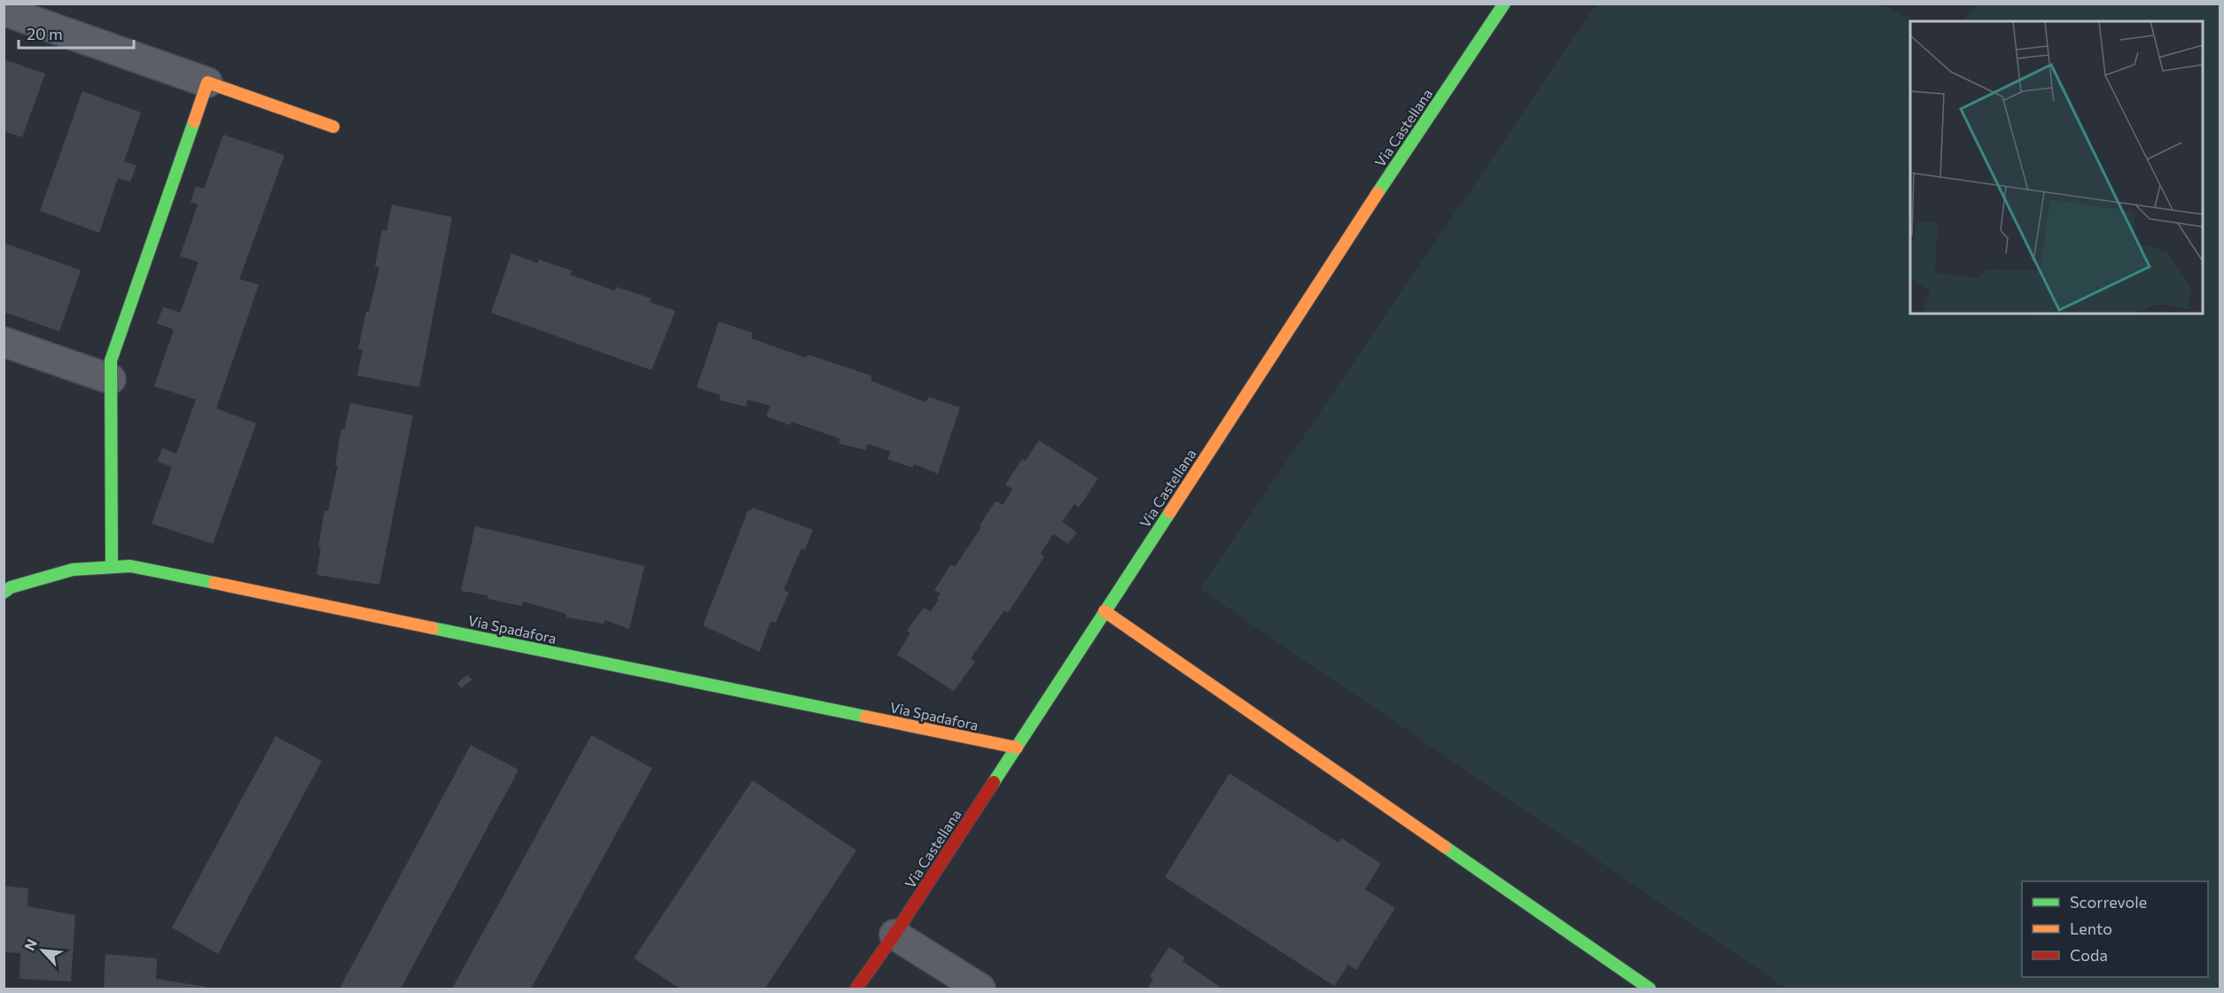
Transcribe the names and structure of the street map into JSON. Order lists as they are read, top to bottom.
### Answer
{
  "streets": {
    "street": ["Via Castellana", "Via Spadafora"]
  },
  "crossings": [
    ["Via Castellana", "Via Spadafora"]
  ],
  "legend": ["Scorrevole", "Lento", "Coda"],
  "scale_bar": "20 m",
  "north": "top left"
}
